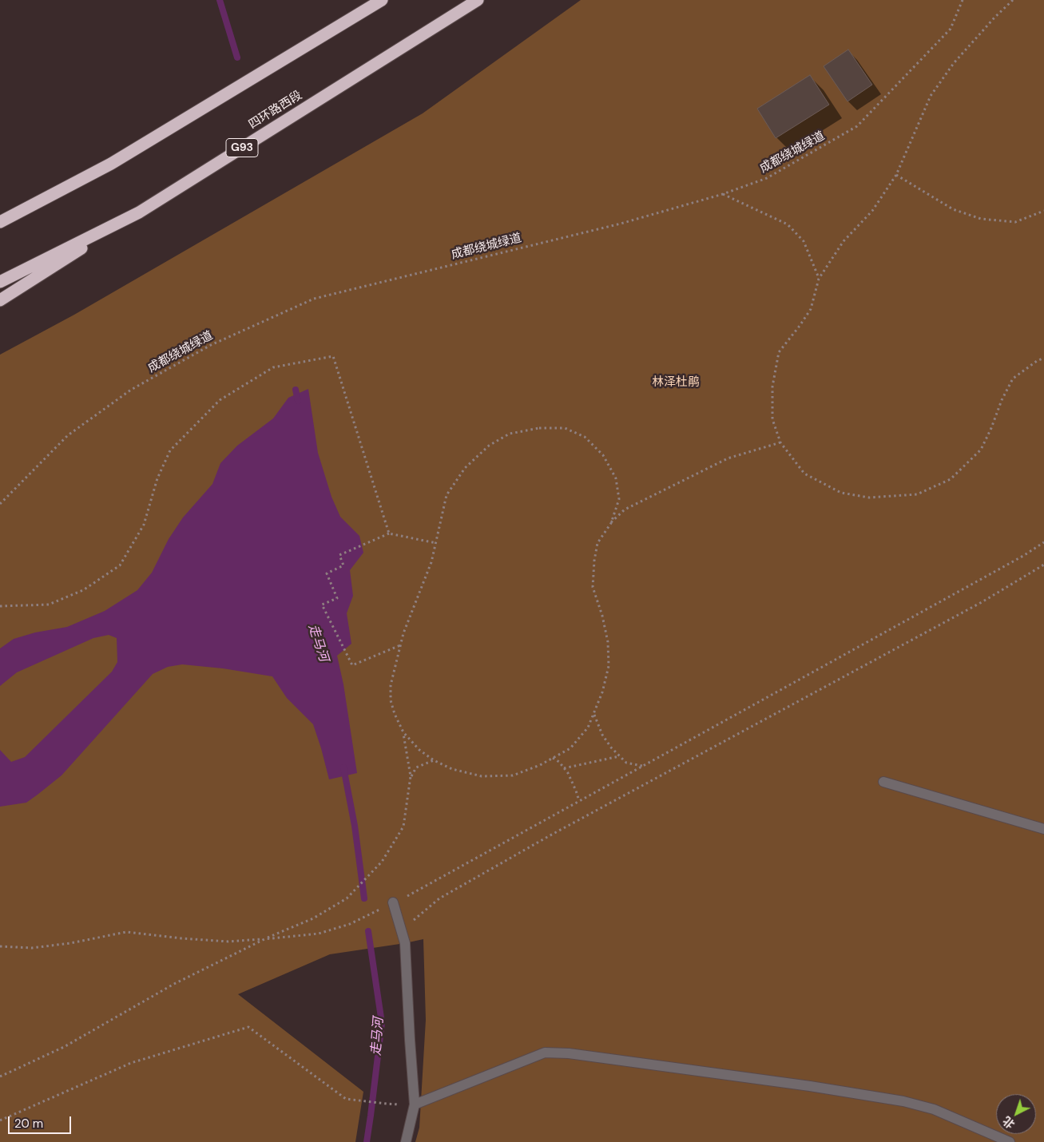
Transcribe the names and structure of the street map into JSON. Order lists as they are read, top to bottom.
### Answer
{
  "streets": {
    "highway": ["四环路西段", "G93"],
    "path": ["成都绕城绿道"]
  },
  "water": ["走马河"],
  "parks": ["林泽杜鹃"],
  "scale_bar": "20 m",
  "north": "bottom left"
}
